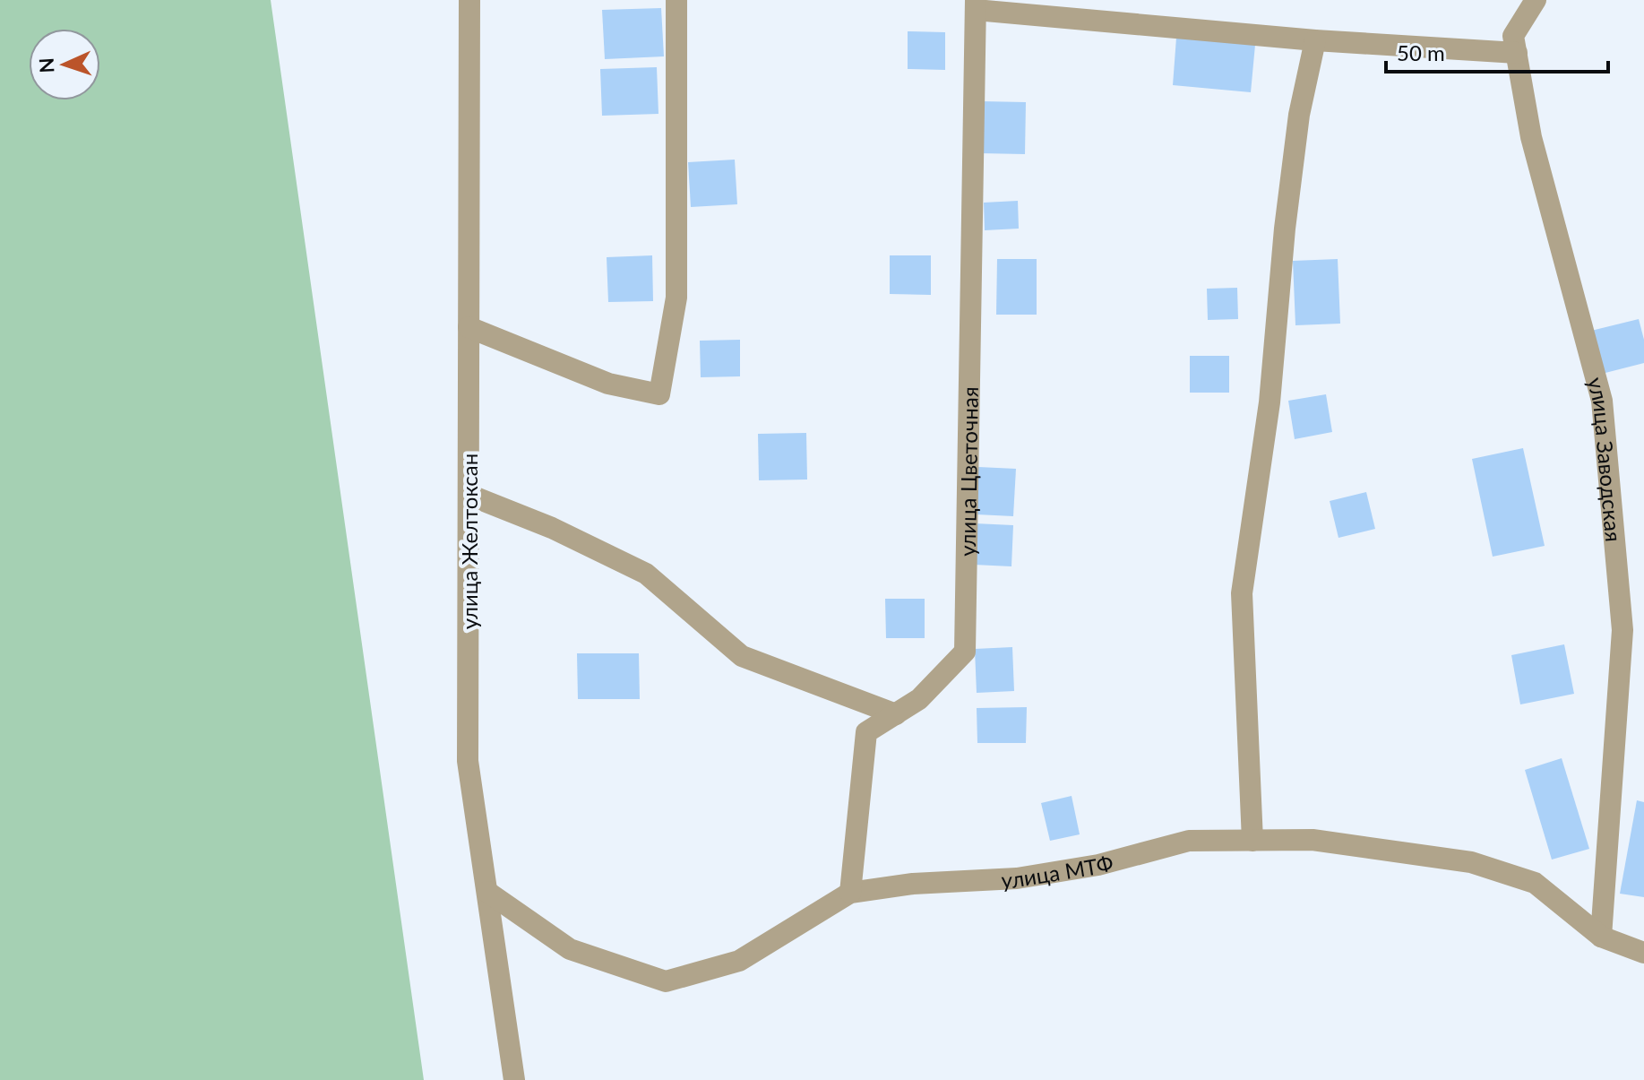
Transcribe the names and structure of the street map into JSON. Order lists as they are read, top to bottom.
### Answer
{
  "streets": {
    "street": [
      "улица Заводская",
      "улица Цветочная",
      "улица Желтоксан",
      "улица МТФ"
    ]
  },
  "crossings": [
    ["улица Заводская", "улица МТФ"],
    ["улица Цветочная", "улица МТФ"],
    ["улица Желтоксан", "улица МТФ"]
  ],
  "scale_bar": "50 m",
  "north": "left"
}
